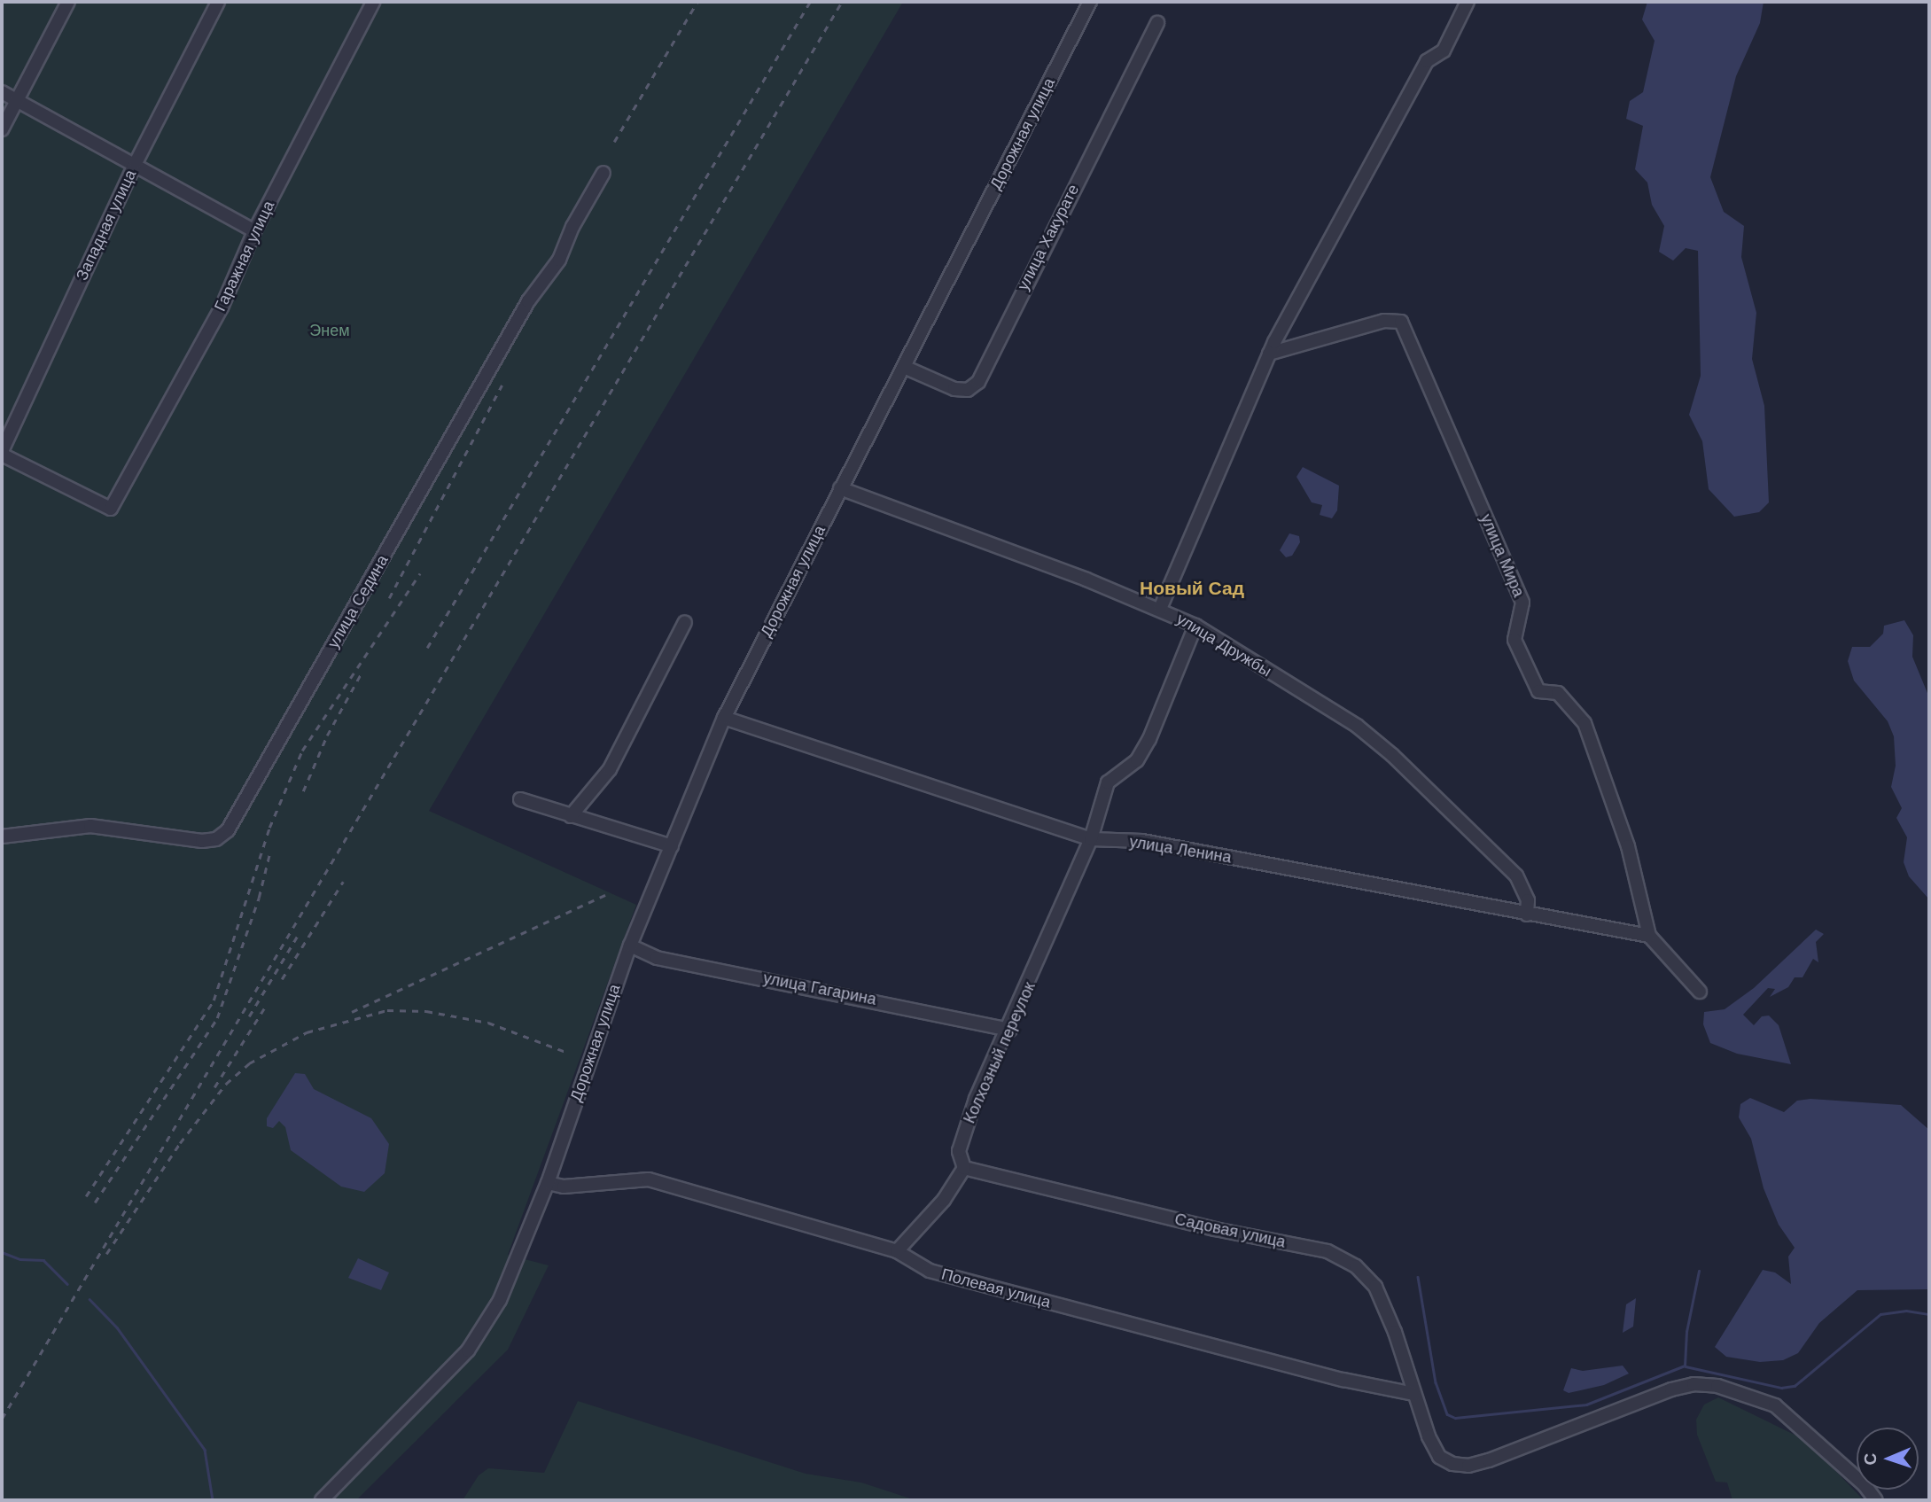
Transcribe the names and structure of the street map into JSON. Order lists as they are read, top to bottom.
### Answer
{
  "streets": {
    "street": [
      "Дорожная улица",
      "Западная улица",
      "улица Хакурате",
      "Гаражная улица",
      "улица Мира",
      "улица Седина",
      "улица Дружбы",
      "улица Ленина",
      "улица Гагарина",
      "Колхозный переулок",
      "Садовая улица",
      "Полевая улица"
    ]
  },
  "crossings": [
    ["Дорожная улица", "улица Хакурате"],
    ["Дорожная улица", "улица Дружбы"],
    ["Дорожная улица", "улица Ленина"],
    ["Дорожная улица", "улица Гагарина"],
    ["Дорожная улица", "Полевая улица"],
    ["Западная улица", "Гаражная улица"],
    ["улица Мира", "улица Ленина"],
    ["улица Дружбы", "улица Ленина"],
    ["улица Ленина", "Колхозный переулок"],
    ["улица Гагарина", "Колхозный переулок"],
    ["Колхозный переулок", "Садовая улица"],
    ["Садовая улица", "Полевая улица"]
  ],
  "districts": ["Новый Сад"],
  "parks": ["Энем"],
  "north": "left"
}
